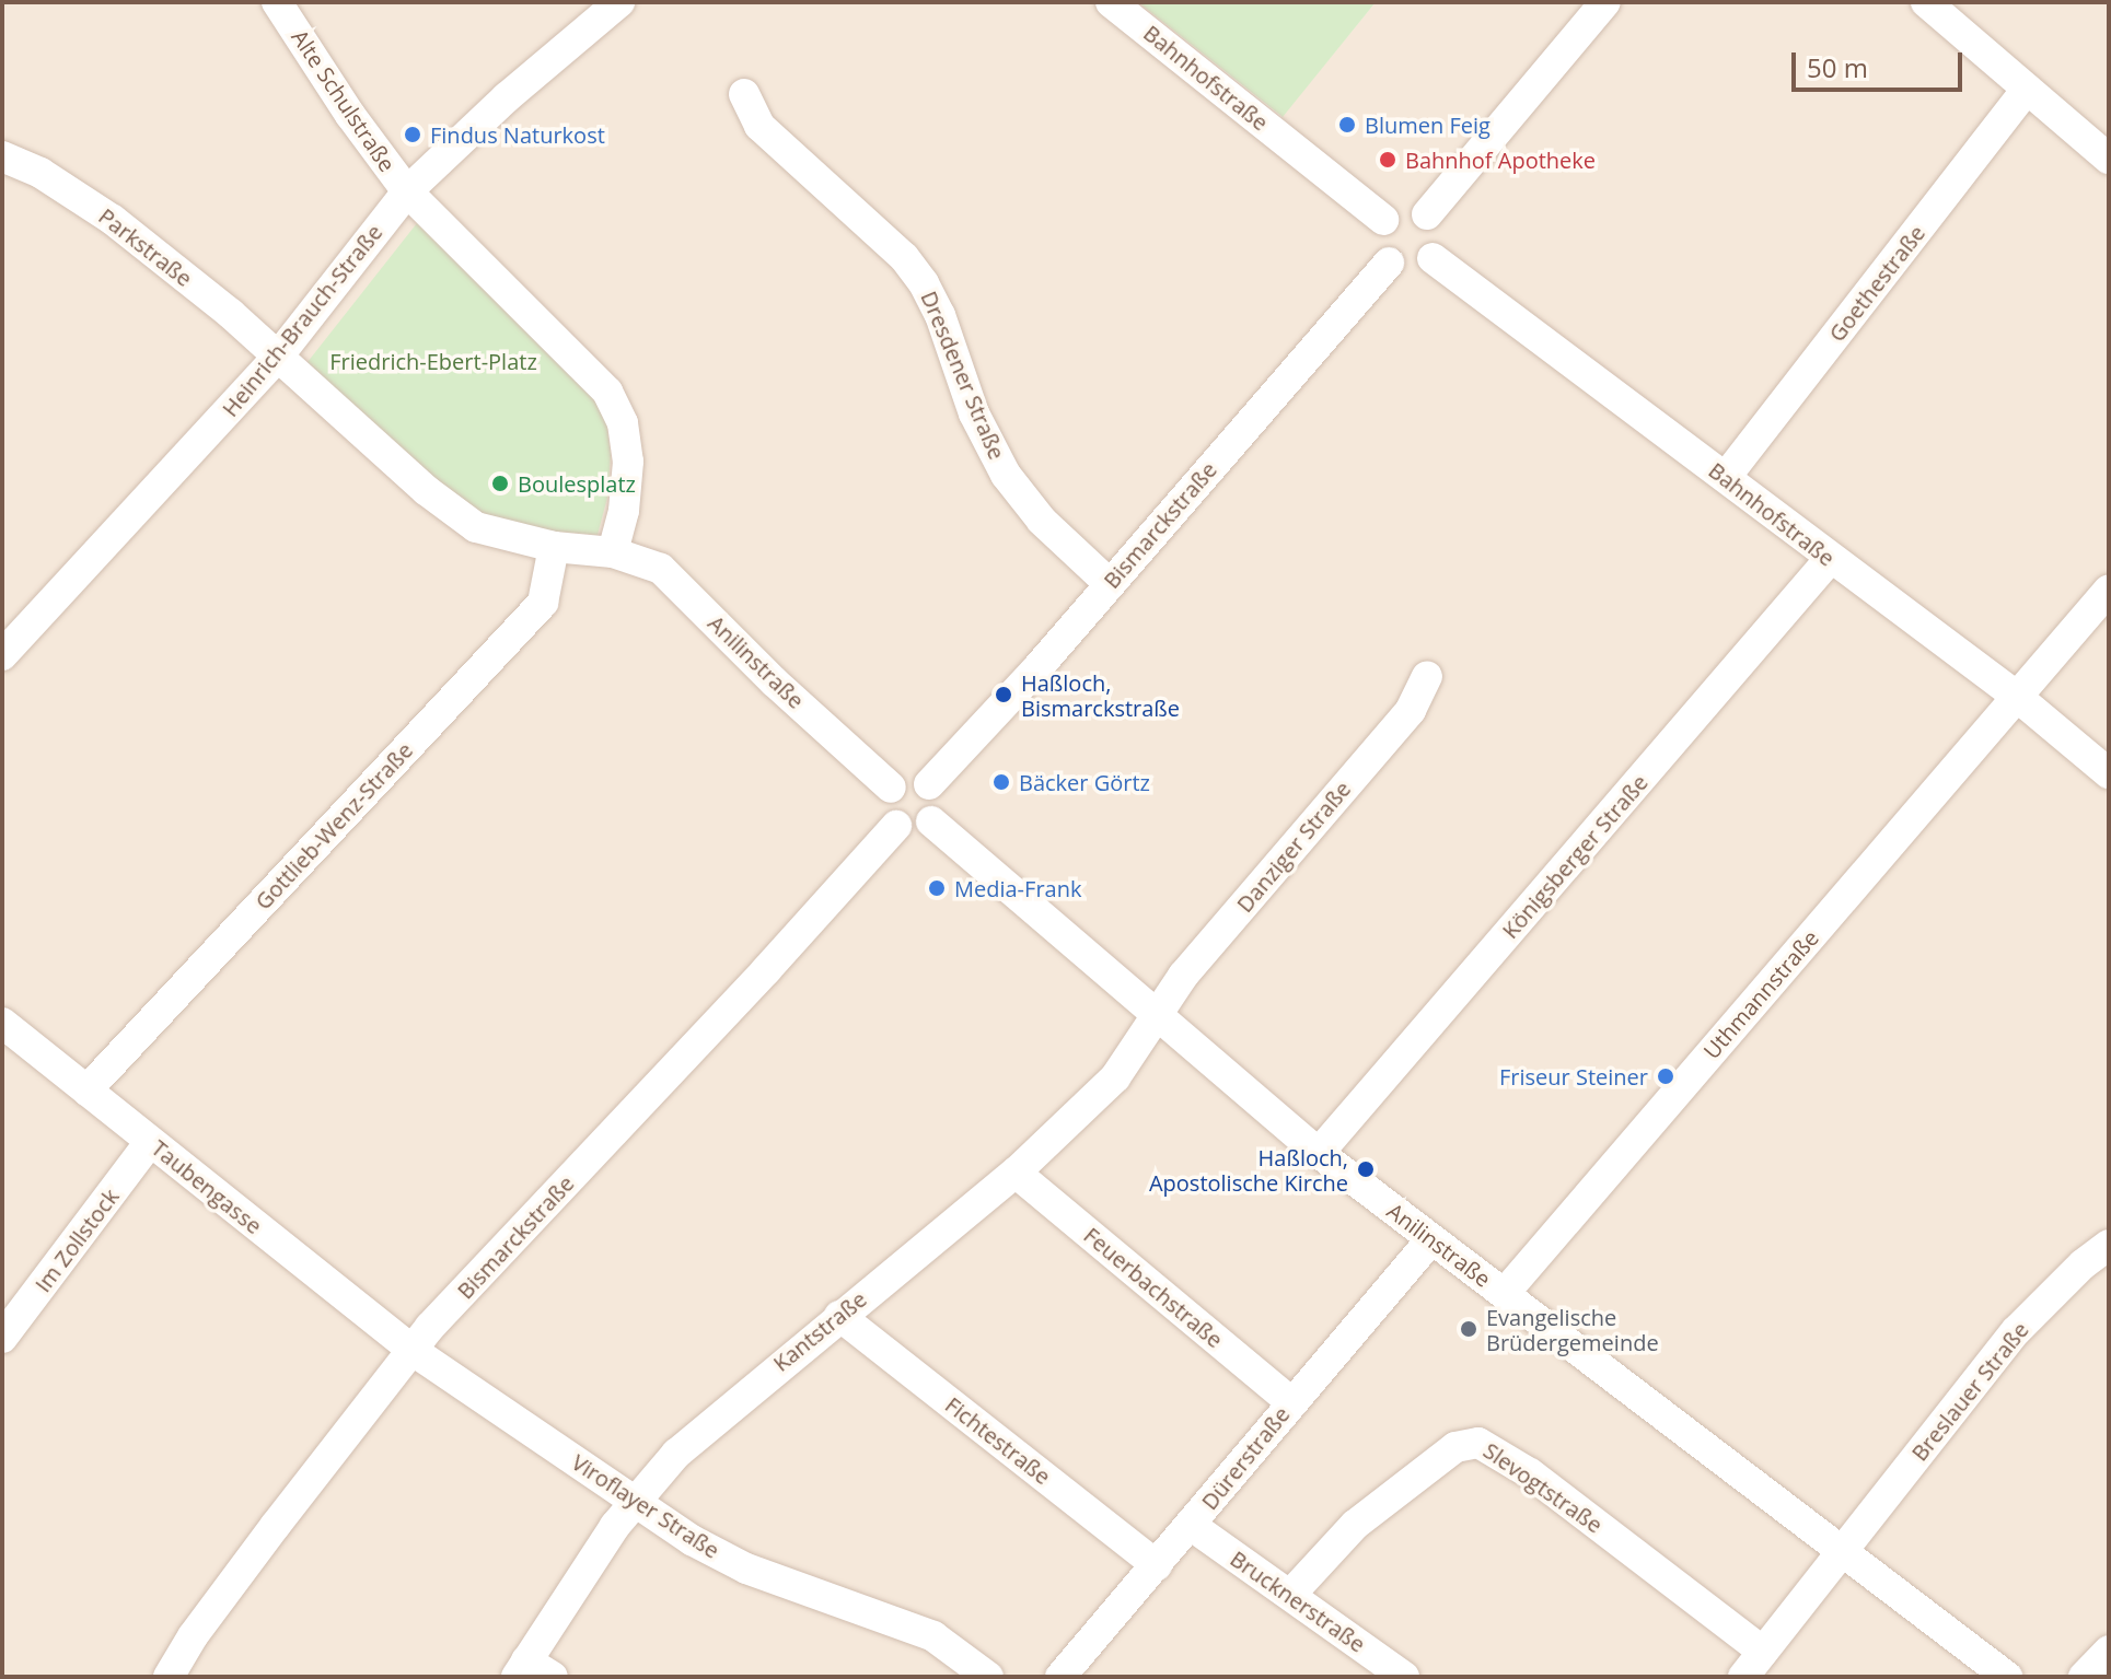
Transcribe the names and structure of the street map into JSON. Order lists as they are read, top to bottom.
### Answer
{
  "streets": {
    "street": [
      "Bahnhofstraße",
      "Alte Schulstraße",
      "Parkstraße",
      "Goethestraße",
      "Heinrich-Brauch-Straße",
      "Dresdener Straße",
      "Bismarckstraße",
      "Anilinstraße",
      "Gottlieb-Wenz-Straße",
      "Danziger Straße",
      "Königsberger Straße",
      "Uthmannstraße",
      "Taubengasse",
      "Im Zollstock",
      "Feuerbachstraße",
      "Kantstraße",
      "Breslauer Straße",
      "Fichtestraße",
      "Dürerstraße",
      "Slevogtstraße",
      "Viroflayer Straße",
      "Brucknerstraße"
    ]
  },
  "crossings": [
    ["Bahnhofstraße", "Goethestraße"],
    ["Bahnhofstraße", "Bismarckstraße"],
    ["Bahnhofstraße", "Königsberger Straße"],
    ["Bahnhofstraße", "Uthmannstraße"],
    ["Alte Schulstraße", "Heinrich-Brauch-Straße"],
    ["Parkstraße", "Heinrich-Brauch-Straße"],
    ["Dresdener Straße", "Bismarckstraße"],
    ["Bismarckstraße", "Anilinstraße"],
    ["Bismarckstraße", "Taubengasse"],
    ["Bismarckstraße", "Viroflayer Straße"],
    ["Anilinstraße", "Danziger Straße"],
    ["Anilinstraße", "Königsberger Straße"],
    ["Anilinstraße", "Uthmannstraße"],
    ["Anilinstraße", "Kantstraße"],
    ["Anilinstraße", "Breslauer Straße"],
    ["Anilinstraße", "Dürerstraße"],
    ["Gottlieb-Wenz-Straße", "Taubengasse"],
    ["Danziger Straße", "Kantstraße"],
    ["Taubengasse", "Im Zollstock"],
    ["Taubengasse", "Viroflayer Straße"],
    ["Feuerbachstraße", "Kantstraße"],
    ["Feuerbachstraße", "Dürerstraße"],
    ["Kantstraße", "Fichtestraße"],
    ["Kantstraße", "Viroflayer Straße"],
    ["Breslauer Straße", "Slevogtstraße"],
    ["Fichtestraße", "Dürerstraße"],
    ["Dürerstraße", "Brucknerstraße"],
    ["Slevogtstraße", "Brucknerstraße"]
  ],
  "parks": ["Friedrich-Ebert-Platz"],
  "places": [
    "Blumen Feig",
    "Findus Naturkost",
    "Bahnhof Apotheke",
    "Boulesplatz",
    "Haßloch, Bismarckstraße",
    "Bäcker Görtz",
    "Media-Frank",
    "Friseur Steiner",
    "Haßloch, Apostolische Kirche",
    "Evangelische Brüdergemeinde"
  ],
  "scale_bar": "50 m"
}
